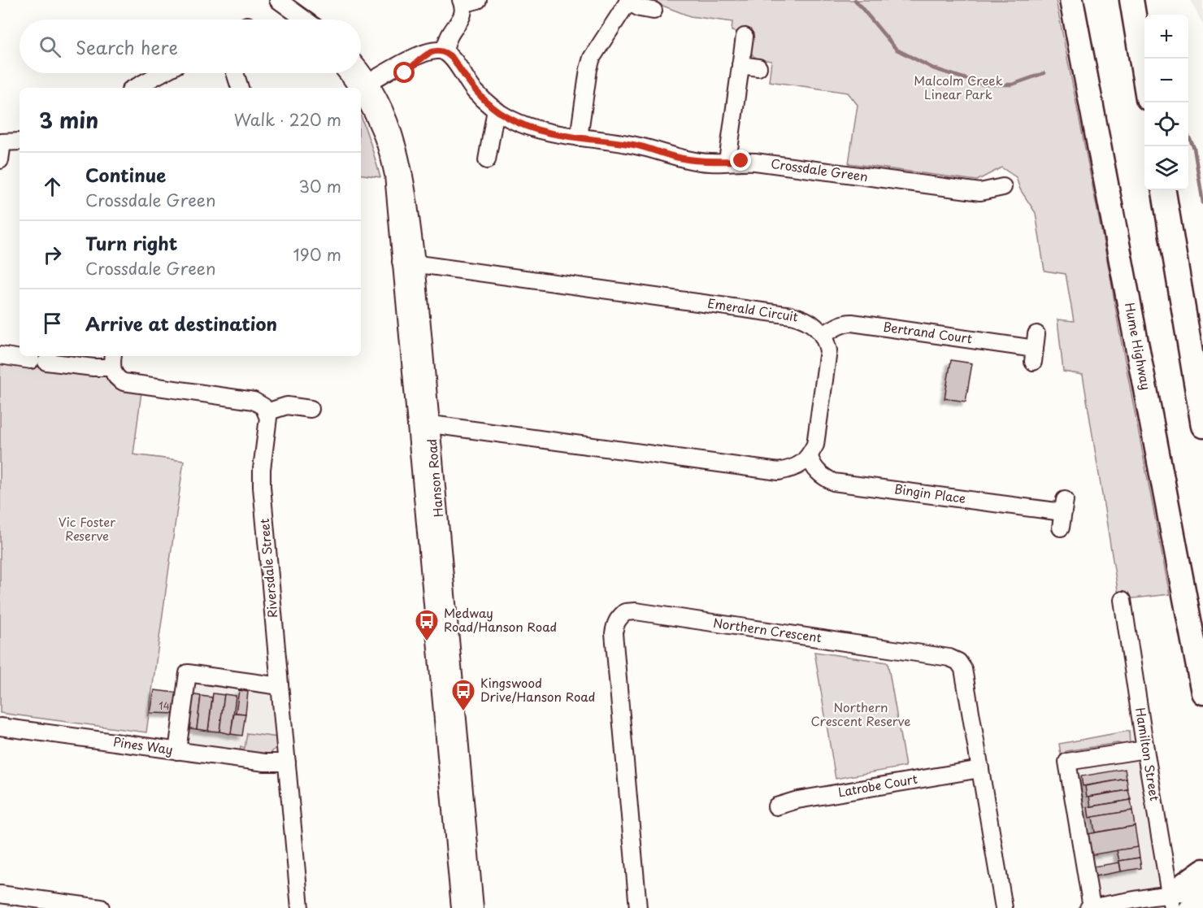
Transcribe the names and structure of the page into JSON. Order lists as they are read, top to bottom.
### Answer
{
  "streets": {
    "highway": ["Hume Highway"],
    "street": [
      "Crossdale Green",
      "Emerald Circuit",
      "Bertrand Court",
      "Hanson Road",
      "Bingin Place",
      "Riversdale Street",
      "Northern Crescent",
      "Pines Way",
      "Hamilton Street",
      "Latrobe Court"
    ]
  },
  "crossings": [
    ["Emerald Circuit", "Bertrand Court"],
    ["Emerald Circuit", "Hanson Road"],
    ["Riversdale Street", "Pines Way"],
    ["Northern Crescent", "Latrobe Court"]
  ],
  "parks": ["Malcolm Creek Linear Park", "Vic Foster Reserve", "Northern Crescent Reserve"],
  "places": {
    "bus stop": ["Medway Road/Hanson Road", "Kingswood Drive/Hanson Road"]
  },
  "house_numbers": ["14"],
  "page": {
    "map_buttons": ["+", "−"],
    "search": "Search here",
    "heading": ["3 min", "Walk · 220 m"],
    "list": [
      ["Continue", "Crossdale Green", "30 m"],
      ["Turn right", "Crossdale Green", "190 m"],
      "Arrive at destination"
    ]
  }
}
